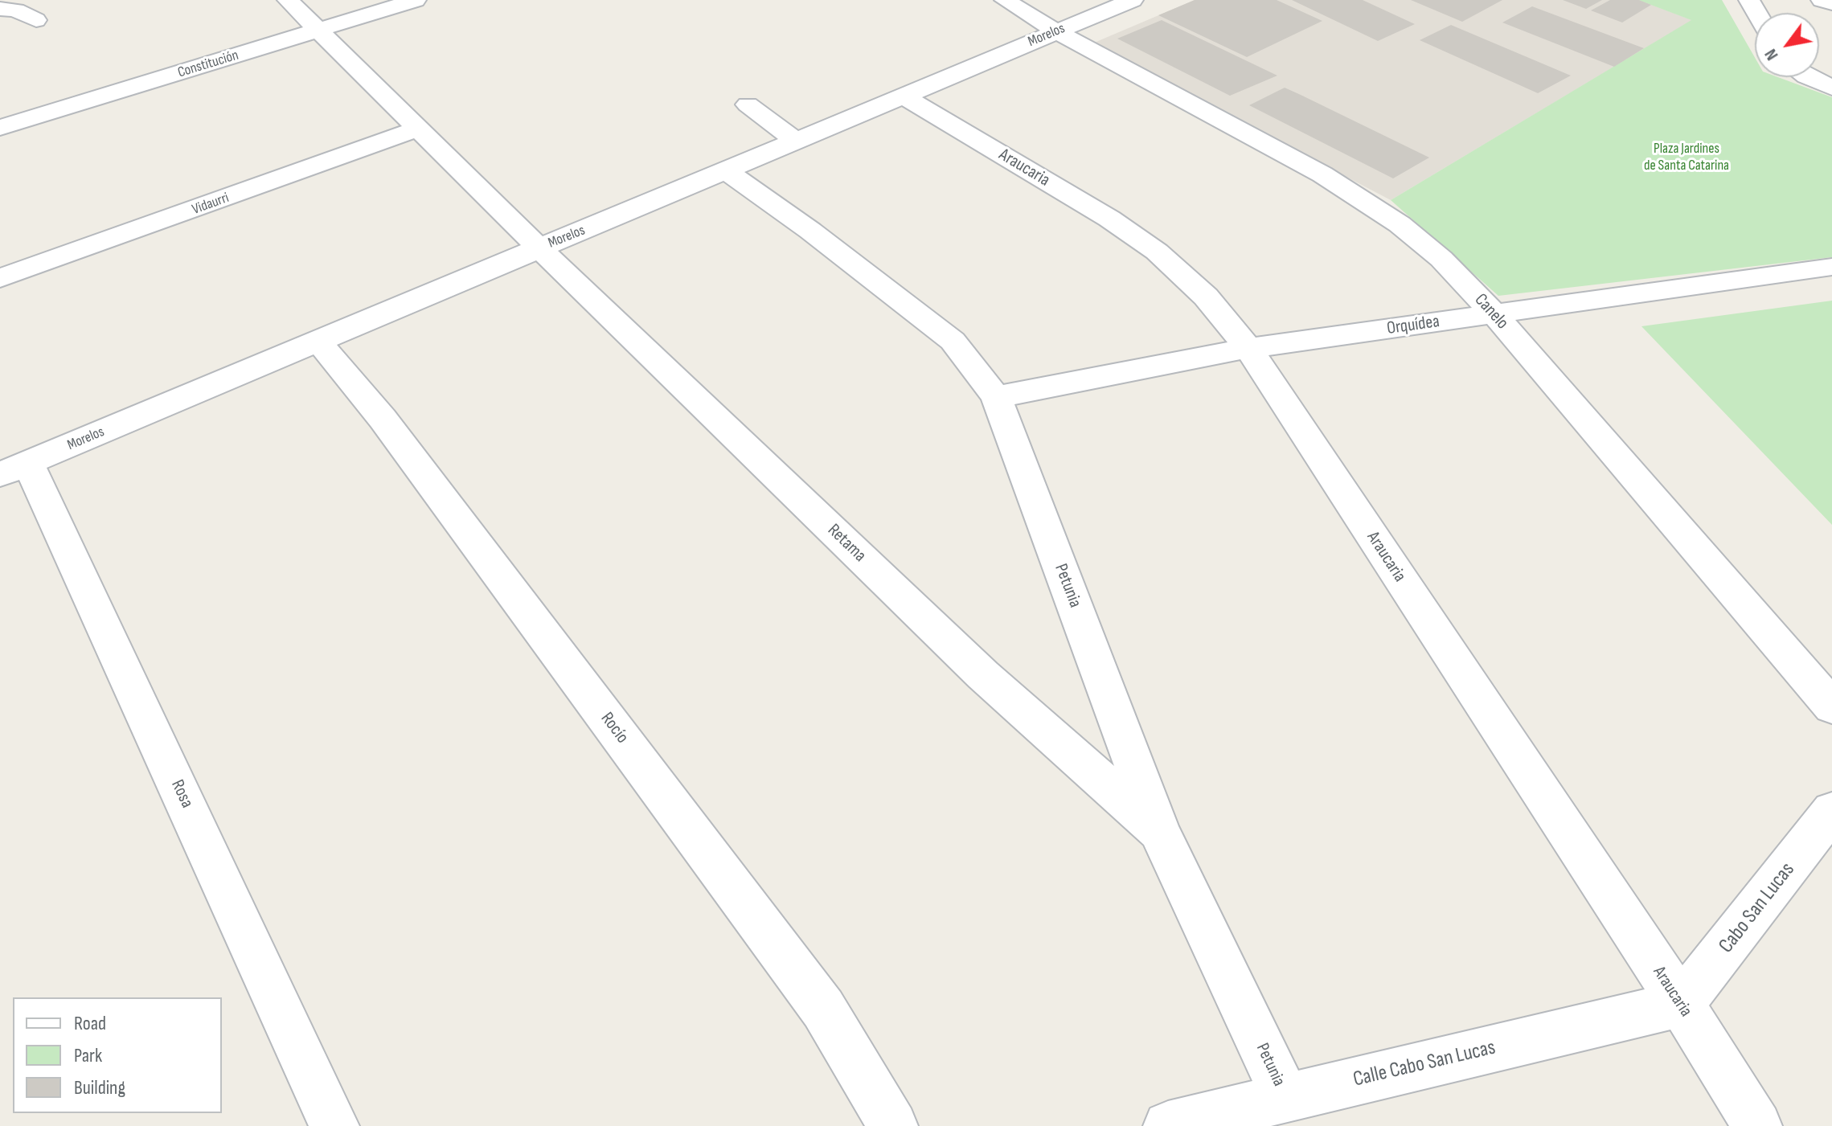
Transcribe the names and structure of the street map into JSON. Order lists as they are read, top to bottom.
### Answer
{
  "streets": {
    "street": [
      "Morelos",
      "Constitución",
      "Araucaria",
      "Vidaurri",
      "Canelo",
      "Orquídea",
      "Retama",
      "Petunia",
      "Rocío",
      "Rosa",
      "Cabo San Lucas",
      "Calle Cabo San Lucas"
    ]
  },
  "crossings": [
    ["Morelos", "Araucaria"],
    ["Morelos", "Canelo"],
    ["Morelos", "Retama"],
    ["Morelos", "Petunia"],
    ["Morelos", "Rocío"],
    ["Morelos", "Rosa"],
    ["Araucaria", "Orquídea"],
    ["Araucaria", "Cabo San Lucas"],
    ["Araucaria", "Calle Cabo San Lucas"],
    ["Canelo", "Orquídea"],
    ["Orquídea", "Petunia"],
    ["Retama", "Petunia"],
    ["Petunia", "Calle Cabo San Lucas"],
    ["Cabo San Lucas", "Calle Cabo San Lucas"]
  ],
  "parks": ["Plaza Jardines de Santa Catarina"],
  "legend": ["Road", "Park", "Building"],
  "north": "bottom left"
}
